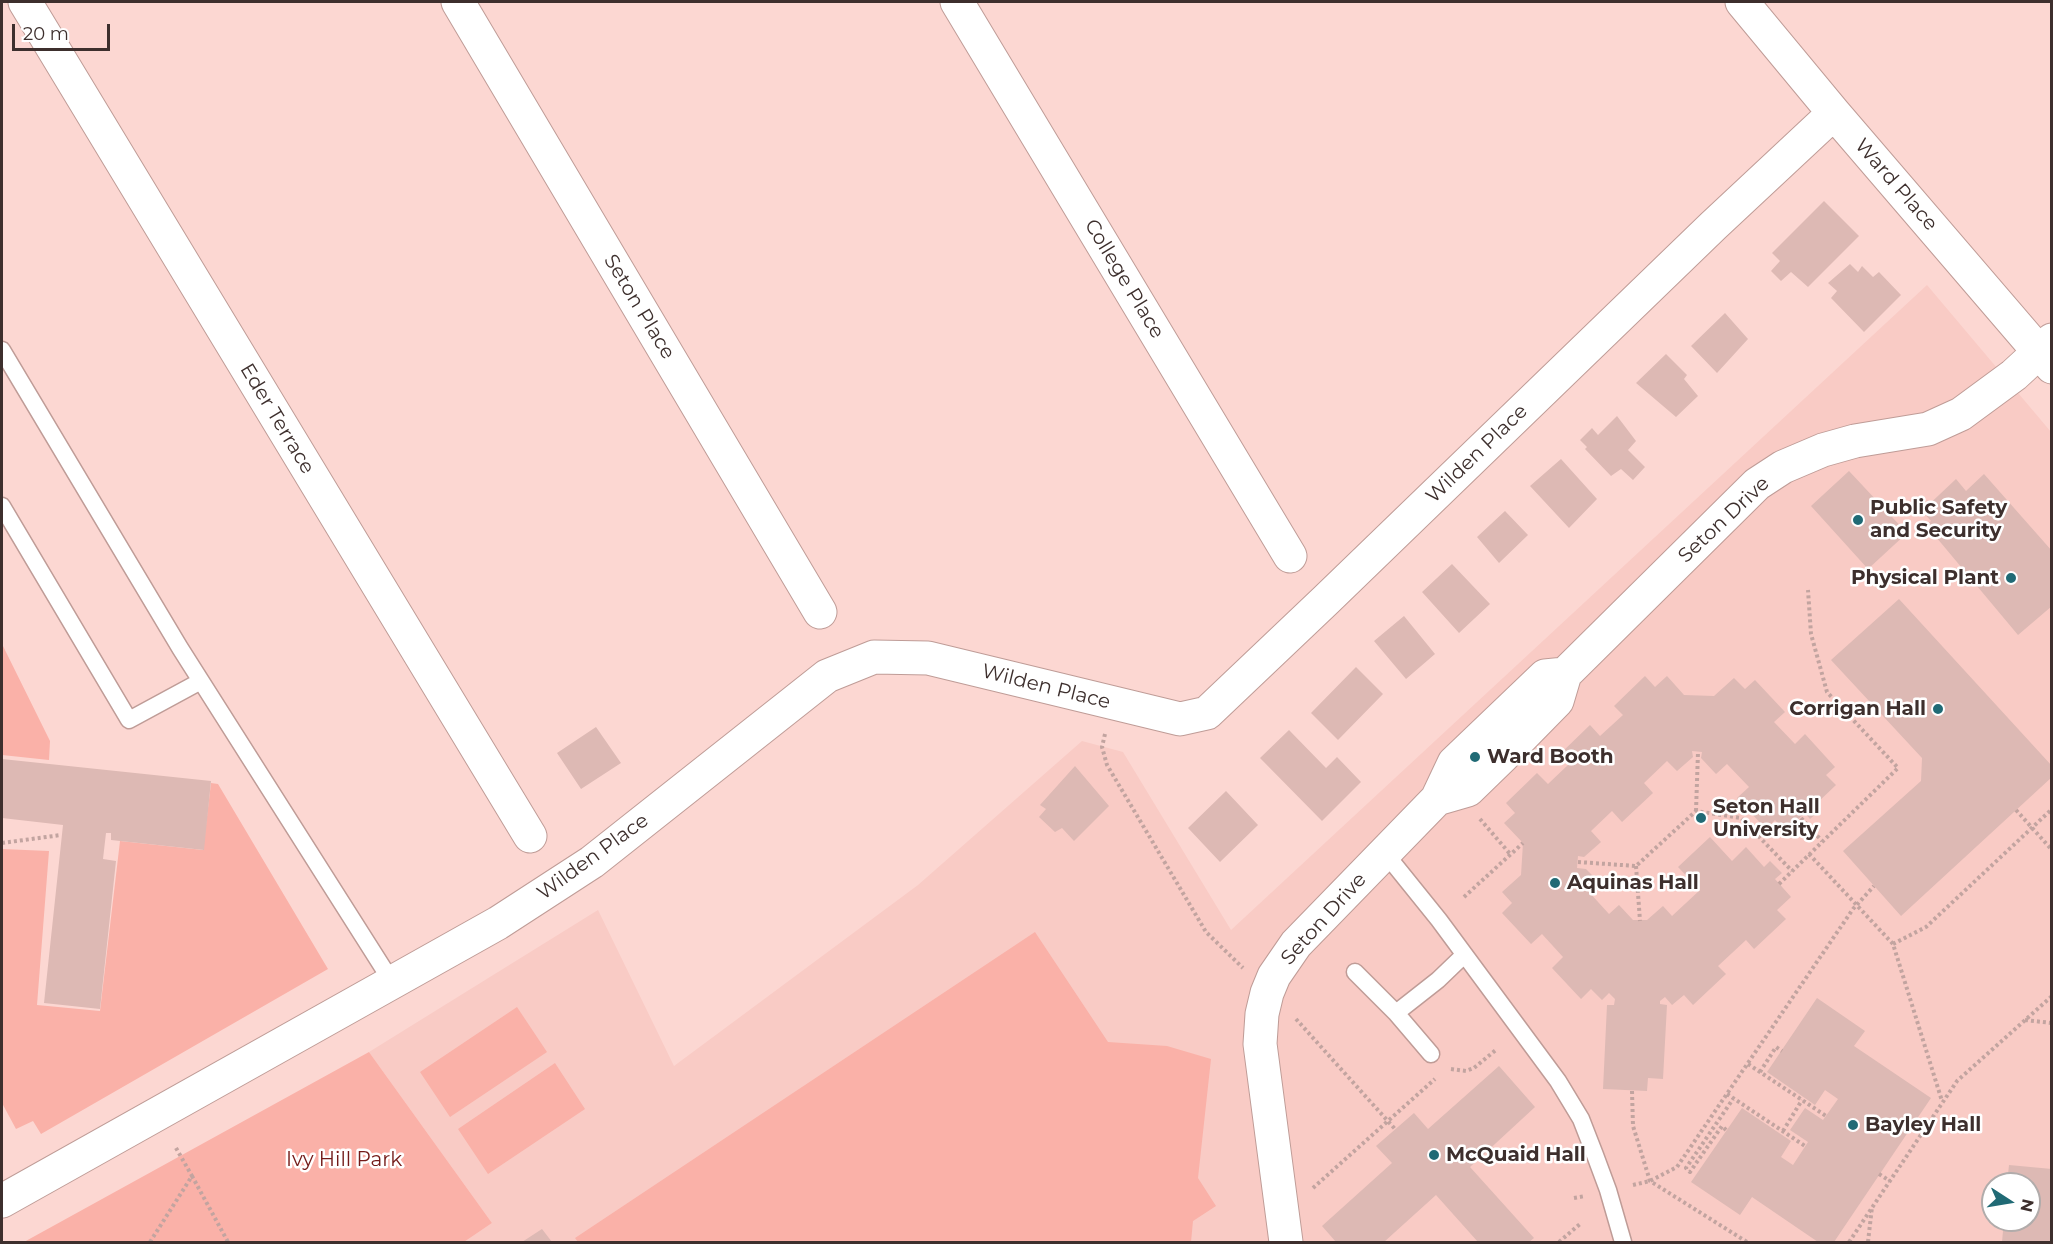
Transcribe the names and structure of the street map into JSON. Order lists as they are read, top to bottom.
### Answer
{
  "streets": {
    "street": [
      "Ward Place",
      "College Place",
      "Seton Place",
      "Eder Terrace",
      "Wilden Place",
      "Seton Drive"
    ]
  },
  "crossings": [
    ["Ward Place", "Wilden Place"],
    ["Ward Place", "Seton Drive"]
  ],
  "parks": ["Ivy Hill Park"],
  "places": [
    "Public Safety and Security",
    "Physical Plant",
    "Corrigan Hall",
    "Ward Booth",
    "Seton Hall University",
    "Aquinas Hall",
    "Bayley Hall",
    "McQuaid Hall"
  ],
  "scale_bar": "20 m",
  "north": "right"
}
